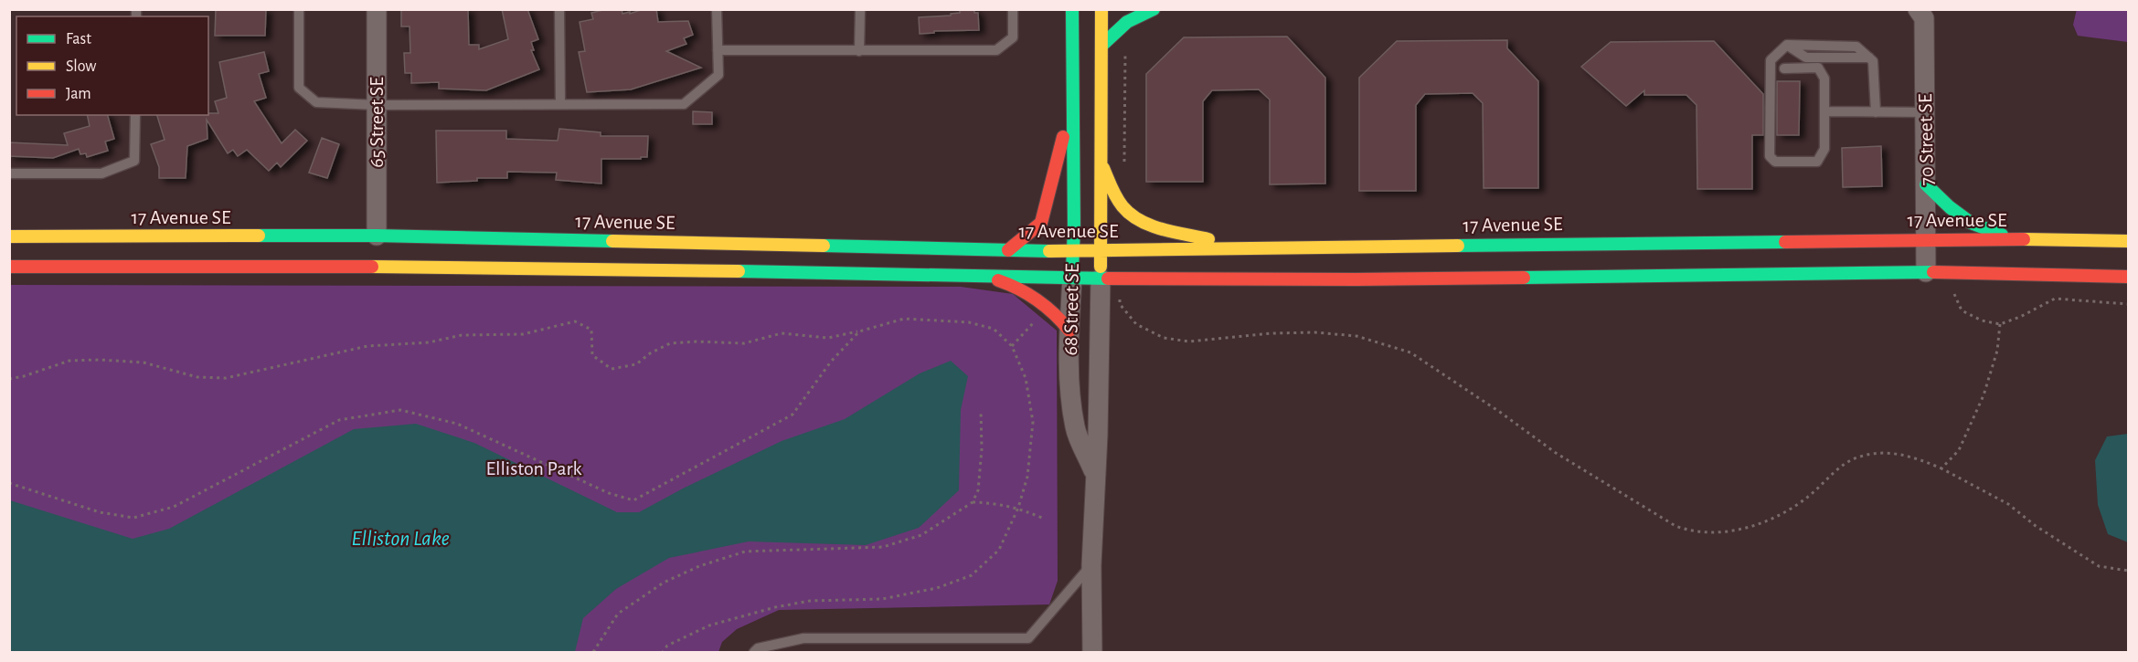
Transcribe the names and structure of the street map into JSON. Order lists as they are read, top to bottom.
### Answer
{
  "streets": {
    "main road": ["17 Avenue SE", "68 Street SE"],
    "street": ["65 Street SE", "70 Street SE"]
  },
  "crossings": [
    ["65 Street SE", "17 Avenue SE"],
    ["70 Street SE", "17 Avenue SE"],
    ["17 Avenue SE", "68 Street SE"]
  ],
  "water": ["Elliston Lake"],
  "parks": ["Elliston Park"],
  "legend": ["Fast", "Slow", "Jam"]
}
